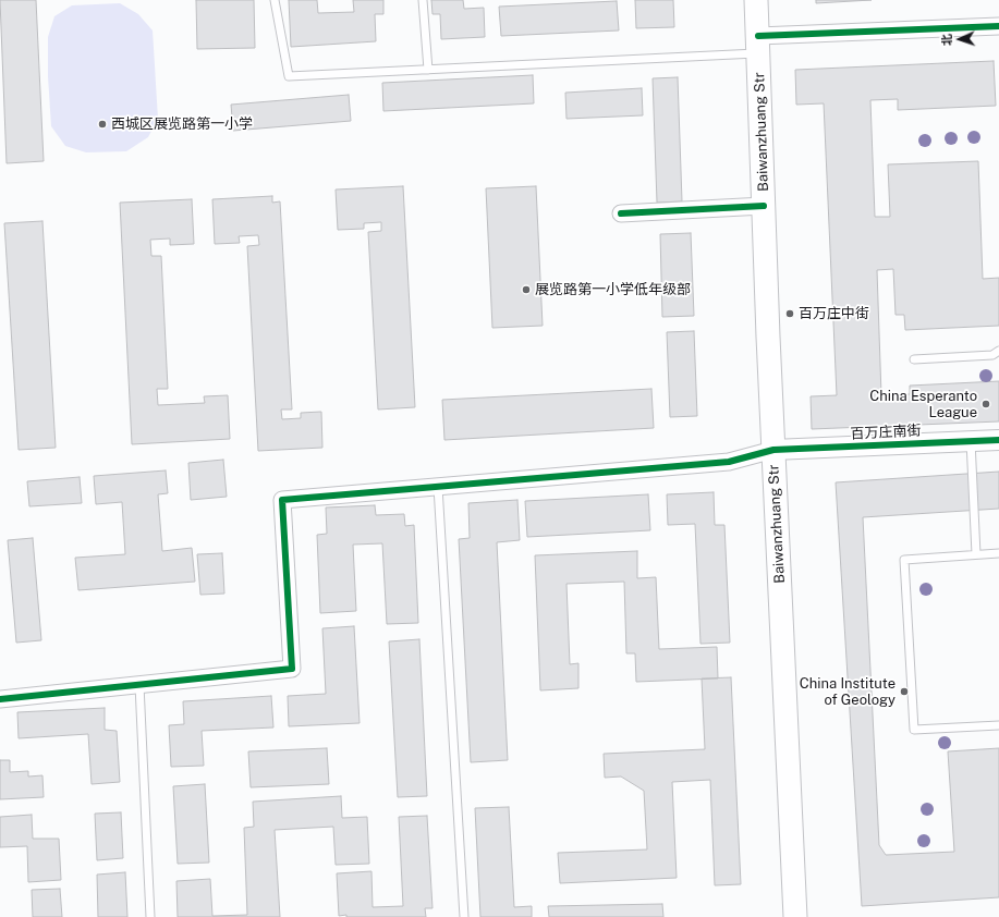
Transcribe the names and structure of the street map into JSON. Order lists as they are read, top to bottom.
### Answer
{
  "streets": {
    "main road": ["Baiwanzhuang Str"],
    "street": ["百万庄南街"]
  },
  "crossings": [
    ["Baiwanzhuang Str", "百万庄南街"]
  ],
  "places": [
    "西城区展览路第一小学",
    "展览路第一小学低年级部",
    "百万庄中街",
    "China Esperanto League",
    "China Institute of Geology"
  ],
  "north": "left"
}
